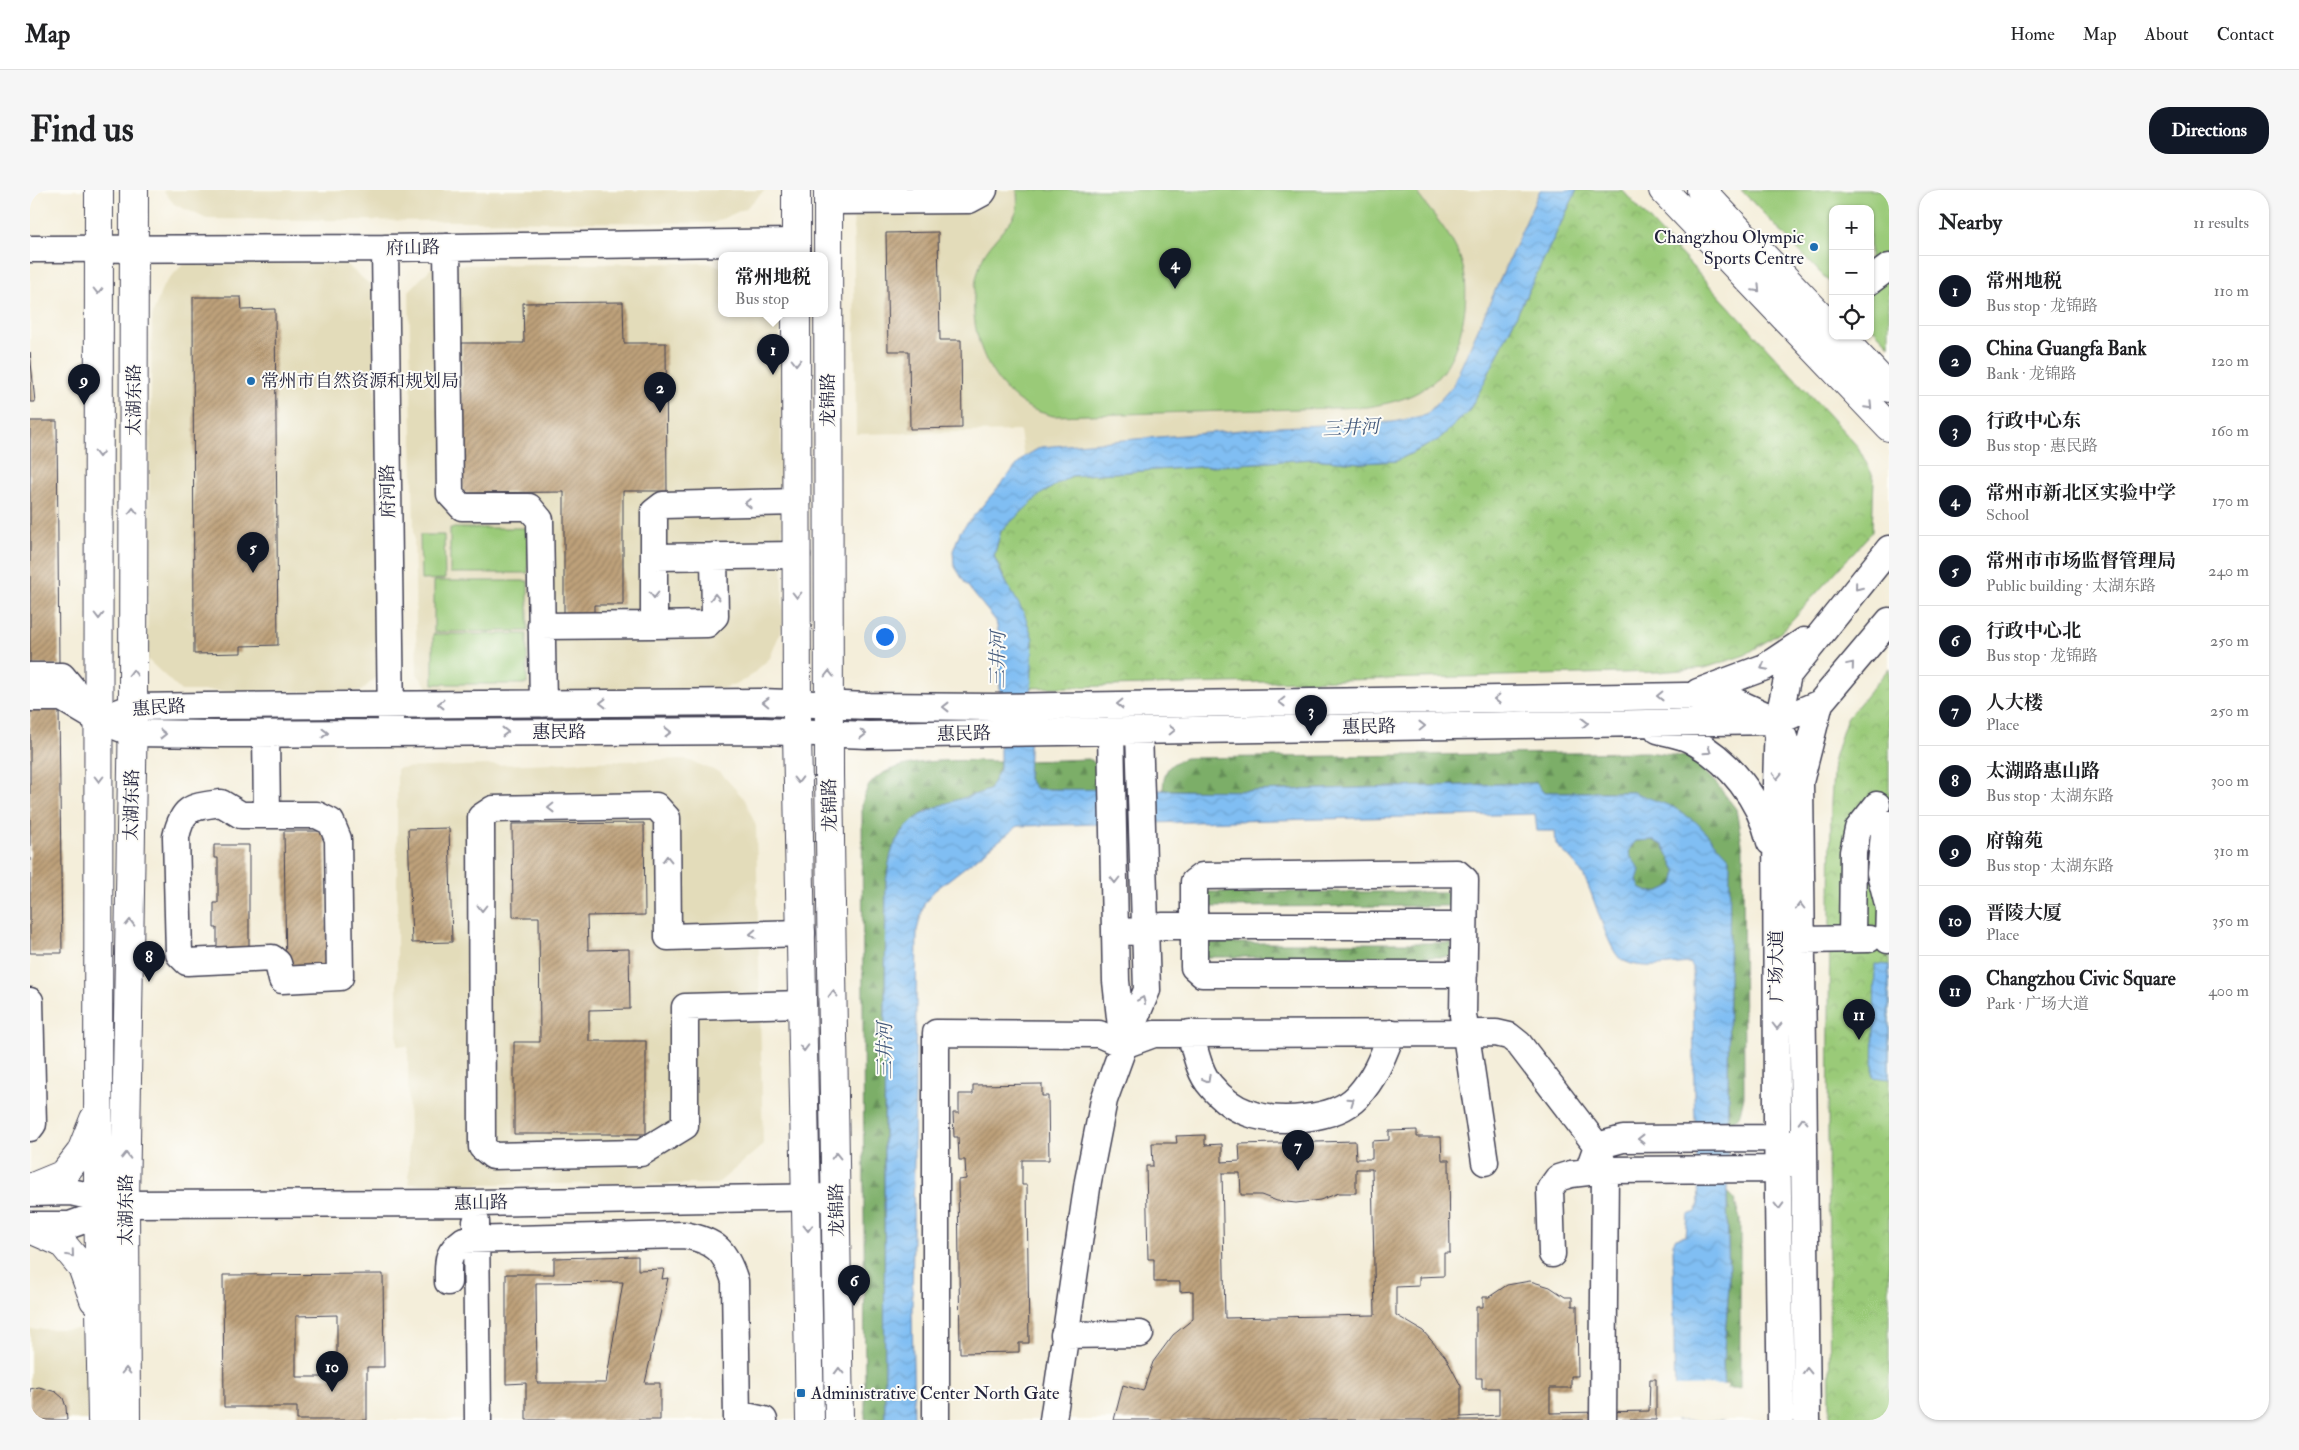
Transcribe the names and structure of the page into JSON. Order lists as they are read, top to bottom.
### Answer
{
  "streets": {
    "main road": ["太湖东路", "龙锦路"],
    "street": [
      "府山路",
      "府河路",
      "惠民路",
      "广场大道",
      "惠山路"
    ]
  },
  "crossings": [
    ["府山路", "太湖东路"],
    ["府山路", "府河路"],
    ["太湖东路", "惠民路"],
    ["太湖东路", "惠山路"],
    ["龙锦路", "惠民路"],
    ["龙锦路", "惠山路"],
    ["府河路", "惠民路"],
    ["惠民路", "广场大道"]
  ],
  "water": ["三井河"],
  "places": {
    "other": ["Changzhou Olympic Sports Centre", "常州市自然资源和规划局"],
    "transit": ["Administrative Center North Gate"]
  },
  "page": {
    "header": "Map",
    "nav": [
      "Home",
      "Map",
      "About",
      "Contact"
    ],
    "buttons": "Directions",
    "title": "Find us",
    "heading": ["Nearby", "11 results"],
    "map_buttons": ["+", "−"],
    "pins": [
      "4",
      "1",
      "9",
      "2",
      "5",
      "3",
      "8",
      "11",
      "7",
      "6",
      "10"
    ],
    "popup": ["常州地税", "Bus stop"],
    "list": [
      {
        "mark": "1",
        "name": "常州地税",
        "note": "Bus stop · 龙锦路",
        "value": "110 m"
      },
      {
        "mark": "2",
        "name": "China Guangfa Bank",
        "note": "Bank · 龙锦路",
        "value": "120 m"
      },
      {
        "mark": "3",
        "name": "行政中心东",
        "note": "Bus stop · 惠民路",
        "value": "160 m"
      },
      {
        "mark": "4",
        "name": "常州市新北区实验中学",
        "note": "School",
        "value": "170 m"
      },
      {
        "mark": "5",
        "name": "常州市市场监督管理局",
        "note": "Public building · 太湖东路",
        "value": "240 m"
      },
      {
        "mark": "6",
        "name": "行政中心北",
        "note": "Bus stop · 龙锦路",
        "value": "250 m"
      },
      {
        "mark": "7",
        "name": "人大楼",
        "note": "Place",
        "value": "250 m"
      },
      {
        "mark": "8",
        "name": "太湖路惠山路",
        "note": "Bus stop · 太湖东路",
        "value": "300 m"
      },
      {
        "mark": "9",
        "name": "府翰苑",
        "note": "Bus stop · 太湖东路",
        "value": "310 m"
      },
      {
        "mark": "10",
        "name": "晋陵大厦",
        "note": "Place",
        "value": "350 m"
      },
      {
        "mark": "11",
        "name": "Changzhou Civic Square",
        "note": "Park · 广场大道",
        "value": "400 m"
      }
    ]
  }
}
